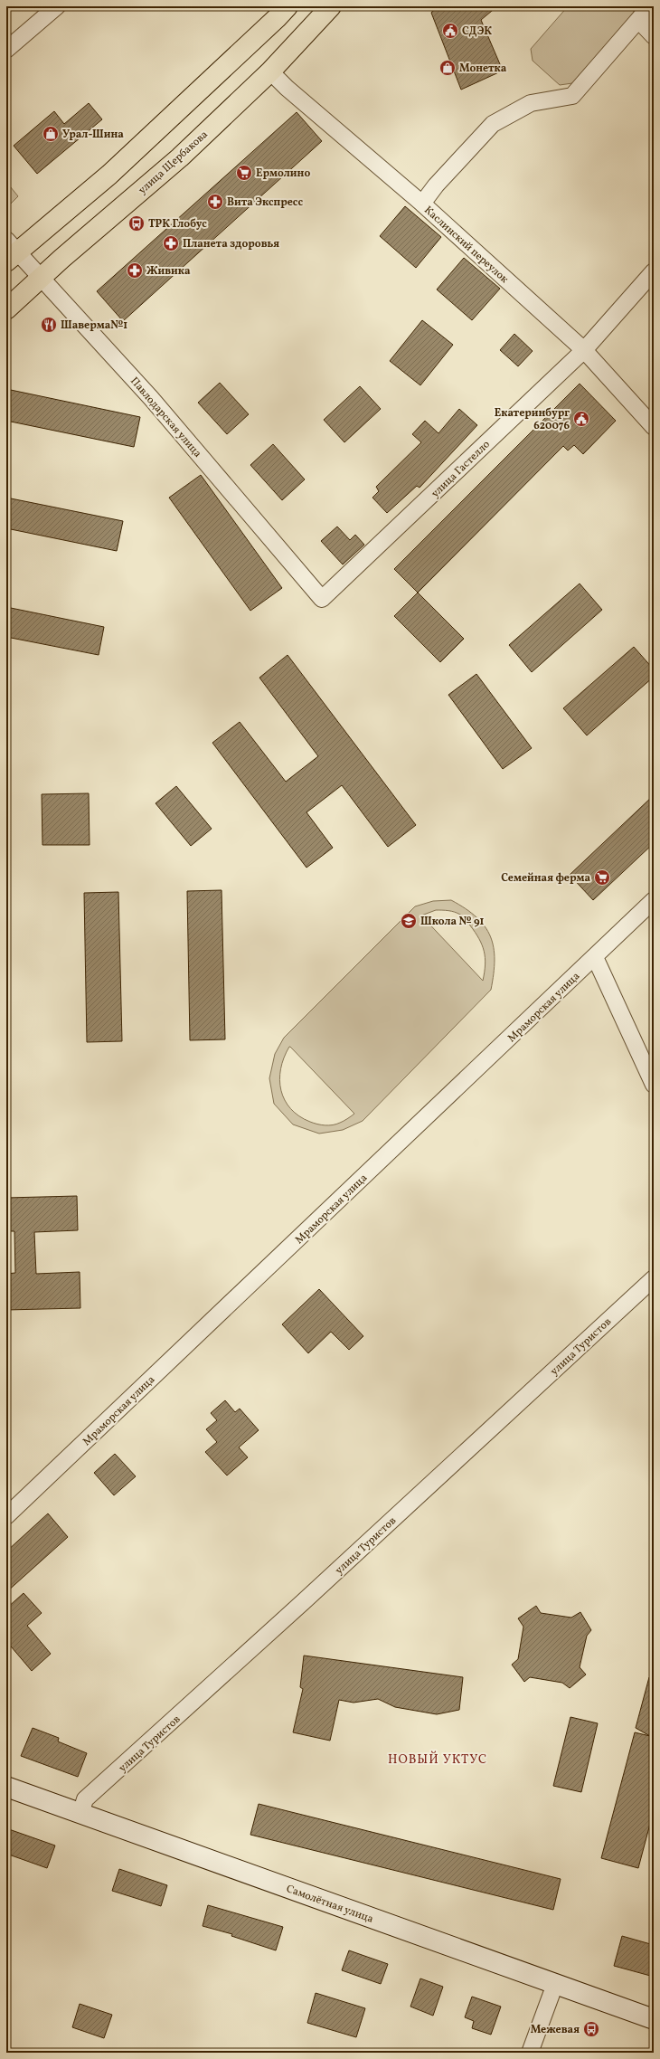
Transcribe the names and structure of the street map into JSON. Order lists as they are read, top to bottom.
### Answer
{
  "streets": {
    "main road": ["улица Щербакова", "Самолётная улица"],
    "street": [
      "Каслинский переулок",
      "Павлодарская улица",
      "улица Гастелло",
      "Мраморская улица",
      "улица Туристов"
    ]
  },
  "crossings": [
    ["улица Щербакова", "Каслинский переулок"],
    ["улица Щербакова", "Павлодарская улица"],
    ["Каслинский переулок", "улица Гастелло"],
    ["Павлодарская улица", "улица Гастелло"],
    ["улица Туристов", "Самолётная улица"]
  ],
  "districts": ["НОВЫЙ УКТУС"],
  "places": {
    "public building": ["СДЭК", "Екатеринбург 620076"],
    "shop": ["Монетка", "Урал-Шина"],
    "supermarket": ["Ермолино", "Семейная ферма"],
    "pharmacy": ["Вита Экспресс", "Планета здоровья", "Живика"],
    "bus stop": ["ТРК Глобус", "Межевая"],
    "restaurant": ["Шаверма№1"],
    "school or university": ["Школа № 91"]
  }
}
